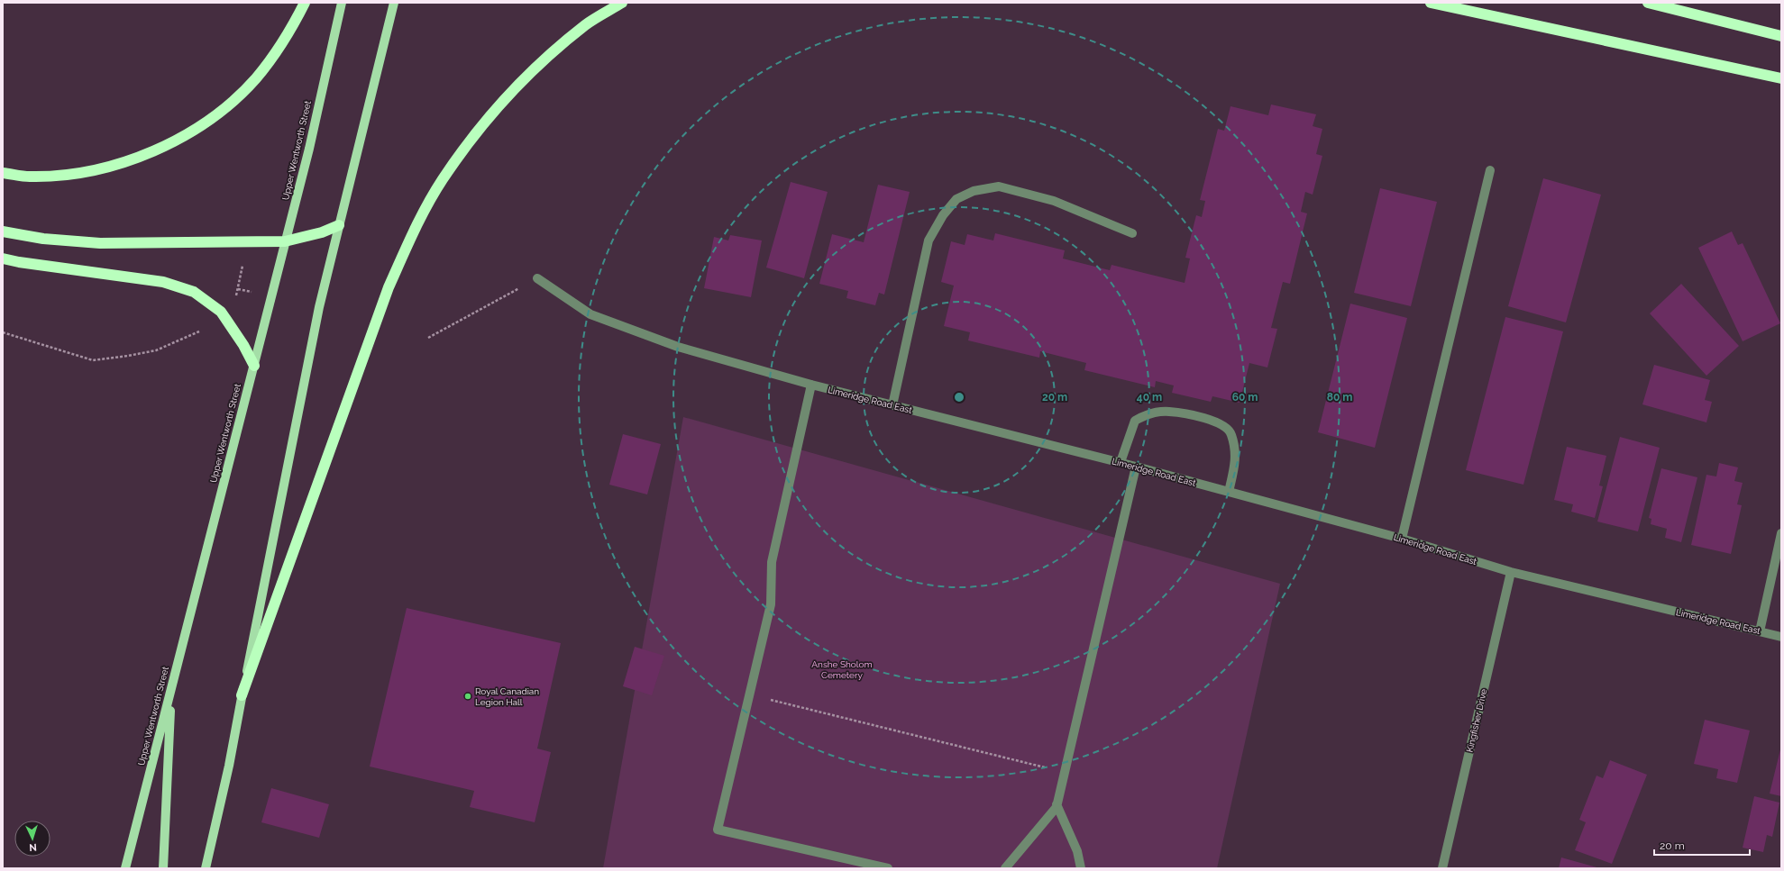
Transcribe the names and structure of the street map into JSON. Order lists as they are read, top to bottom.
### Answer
{
  "streets": {
    "main road": ["Upper Wentworth Street"],
    "street": ["Limeridge Road East", "Kingfisher Drive"]
  },
  "crossings": [
    ["Limeridge Road East", "Kingfisher Drive"]
  ],
  "parks": ["Anshe Sholom Cemetery"],
  "places": ["Royal Canadian Legion Hall"],
  "scale_bar": "20 m",
  "north": "bottom",
  "rings": [
    "20 m",
    "40 m",
    "60 m",
    "80 m"
  ]
}
